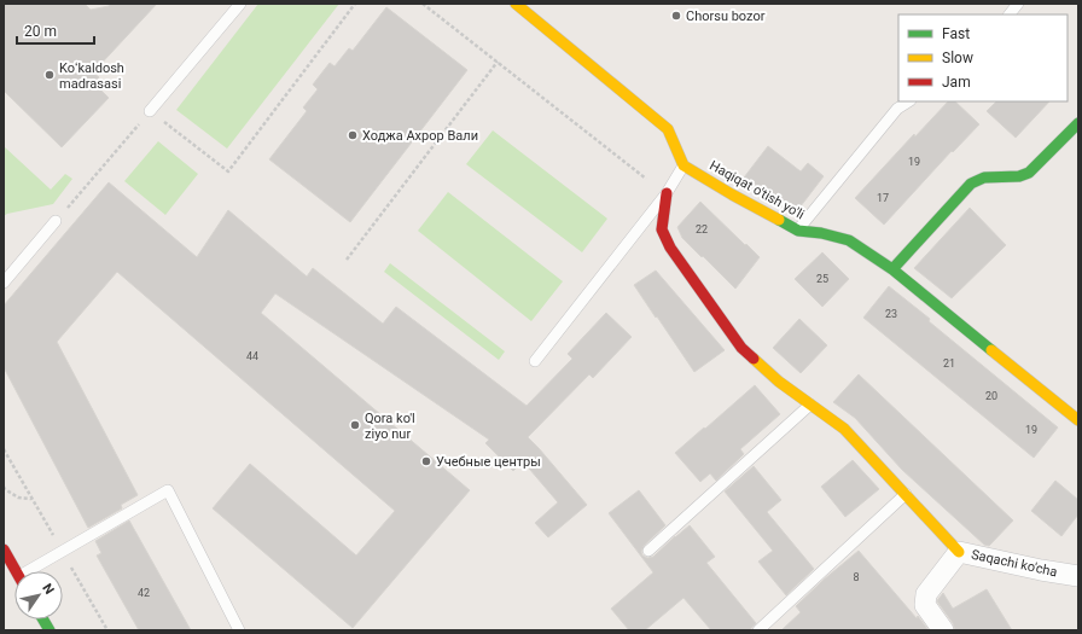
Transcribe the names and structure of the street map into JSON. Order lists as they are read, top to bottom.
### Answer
{
  "streets": {
    "street": ["Haqiqat o'tish yo'li", "Saqachi ko'cha"]
  },
  "places": [
    "Chorsu bozor",
    "Koʻkaldosh madrasasi",
    "Ходжа Ахрор Вали",
    "Qora ko'l ziyo nur",
    "Учебные центры"
  ],
  "house_numbers": [
    "19",
    "17",
    "22",
    "25",
    "23",
    "44",
    "21",
    "20",
    "19",
    "8",
    "42"
  ],
  "legend": ["Fast", "Slow", "Jam"],
  "scale_bar": "20 m",
  "north": "top right"
}
